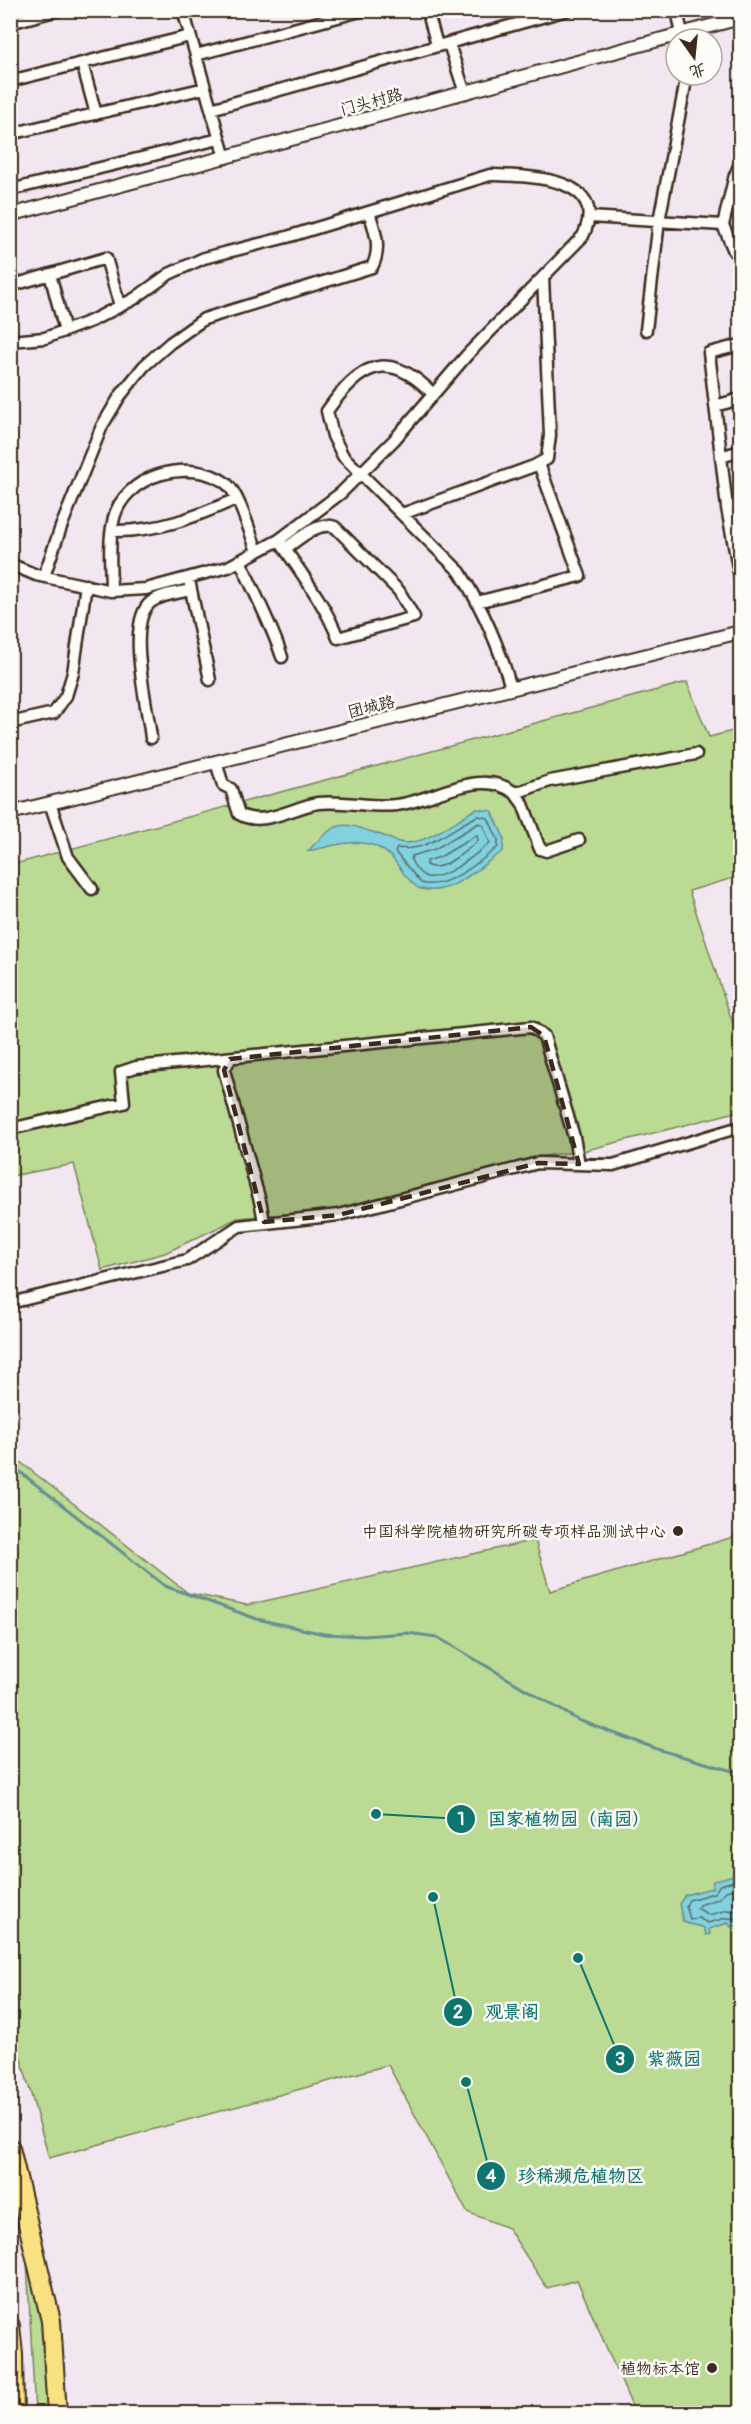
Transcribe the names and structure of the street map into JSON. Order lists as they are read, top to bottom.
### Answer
{
  "streets": {
    "street": ["门头村路", "团城路"]
  },
  "places": [
    "中国科学院植物研究所碳专项样品测试中心",
    "国家植物园（南园）",
    "观景阁",
    "紫薇园",
    "珍稀濒危植物区",
    "植物标本馆"
  ],
  "north": "bottom"
}
